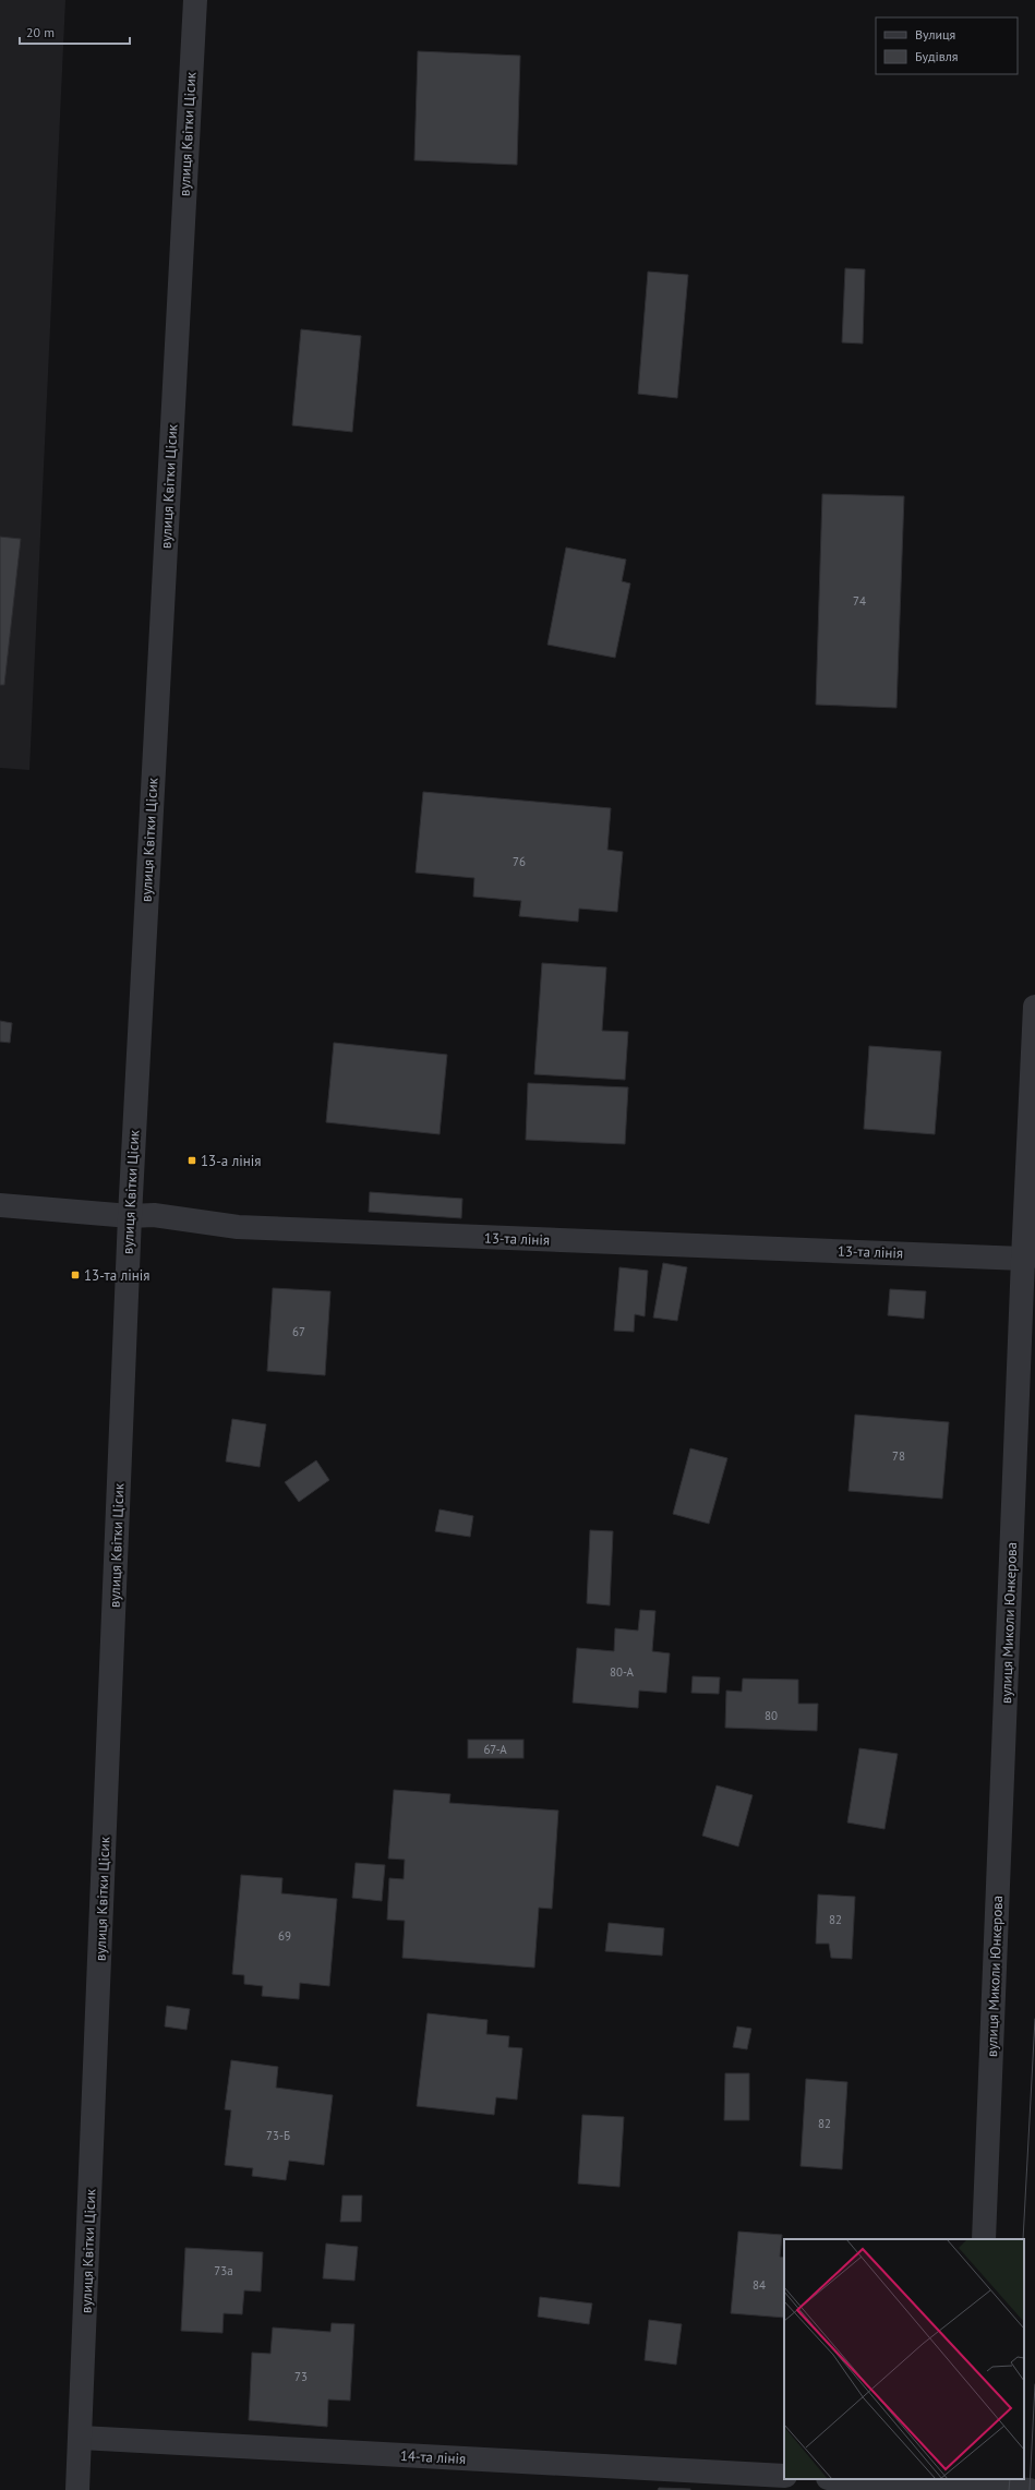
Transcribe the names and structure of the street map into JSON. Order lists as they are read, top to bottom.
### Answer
{
  "streets": {
    "street": [
      "вулиця Квітки Цісик",
      "13-та лінія",
      "вулиця Миколи Юнкерова",
      "14-та лінія"
    ]
  },
  "crossings": [
    ["вулиця Квітки Цісик", "13-та лінія"],
    ["вулиця Квітки Цісик", "14-та лінія"],
    ["13-та лінія", "вулиця Миколи Юнкерова"]
  ],
  "places": {
    "transit": ["13-а лінія", "13-та лінія"]
  },
  "house_numbers": [
    "74",
    "76",
    "67",
    "78",
    "80-А",
    "80",
    "67-А",
    "82",
    "69",
    "82",
    "73-Б",
    "73а",
    "84",
    "73"
  ],
  "legend": ["Вулиця", "Будівля"],
  "scale_bar": "20 m"
}
